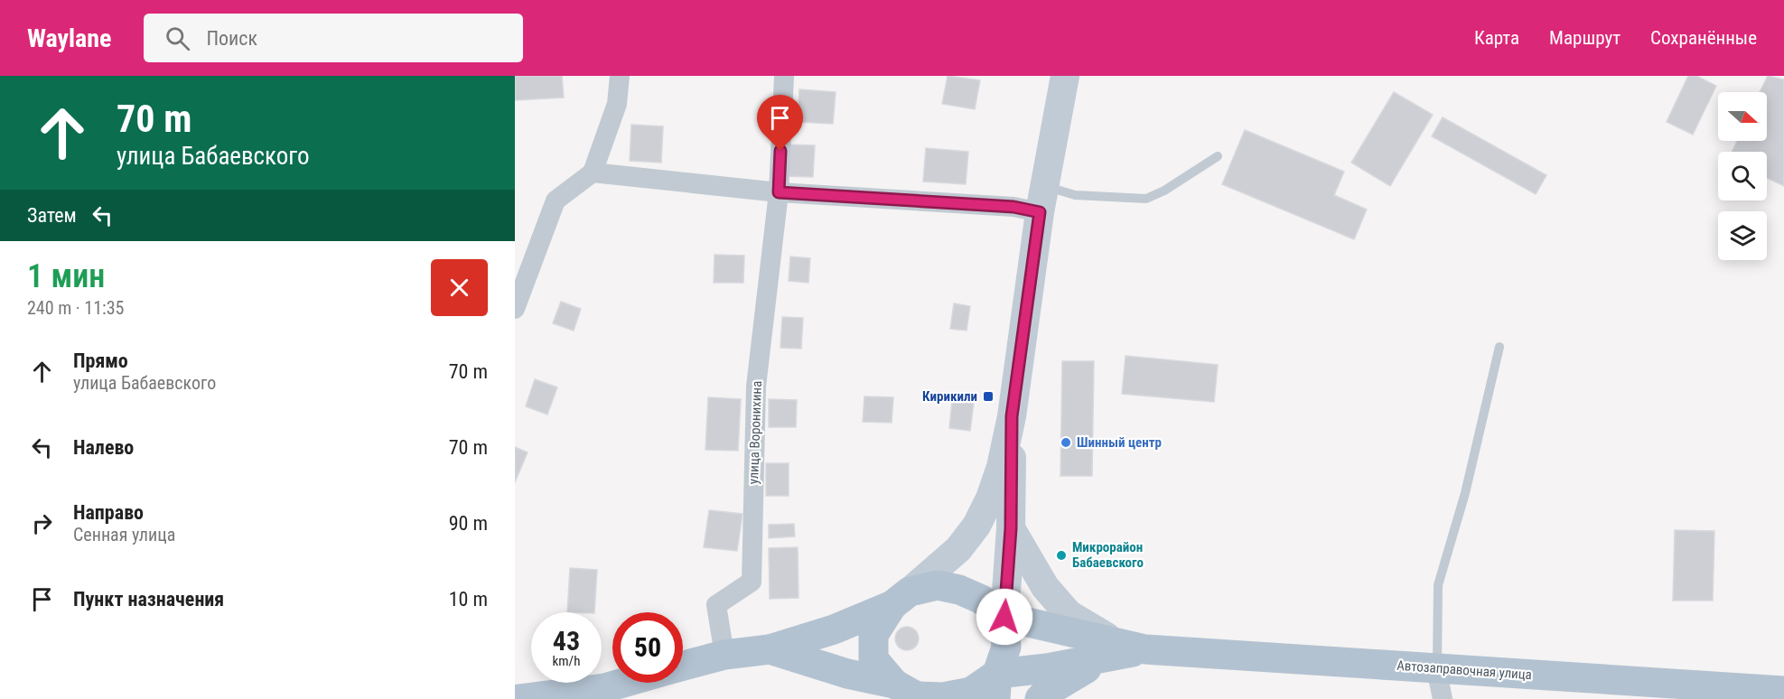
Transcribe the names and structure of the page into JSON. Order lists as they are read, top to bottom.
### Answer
{
  "streets": {
    "main road": ["Автозаправочная улица"],
    "street": ["улица Воронихина"]
  },
  "places": {
    "transit": ["Кирикили"],
    "other": ["Шинный центр", "Микрорайон Бабаевского"]
  },
  "north": "right",
  "page": {
    "header": "Waylane",
    "search": "Поиск",
    "nav": ["Карта", "Маршрут", "Сохранённые"],
    "turn": ["70 m", "улица Бабаевского"],
    "then": "Затем",
    "heading": ["1 мин", "240 m · 11:35"],
    "list": [
      {
        "name": "Прямо",
        "note": "улица Бабаевского",
        "value": "70 m"
      },
      {
        "name": "Налево",
        "value": "70 m"
      },
      {
        "name": "Направо",
        "note": "Сенная улица",
        "value": "90 m"
      },
      {
        "name": "Пункт назначения",
        "value": "10 m"
      }
    ],
    "speed": "43 km/h",
    "limit": "50"
  }
}
